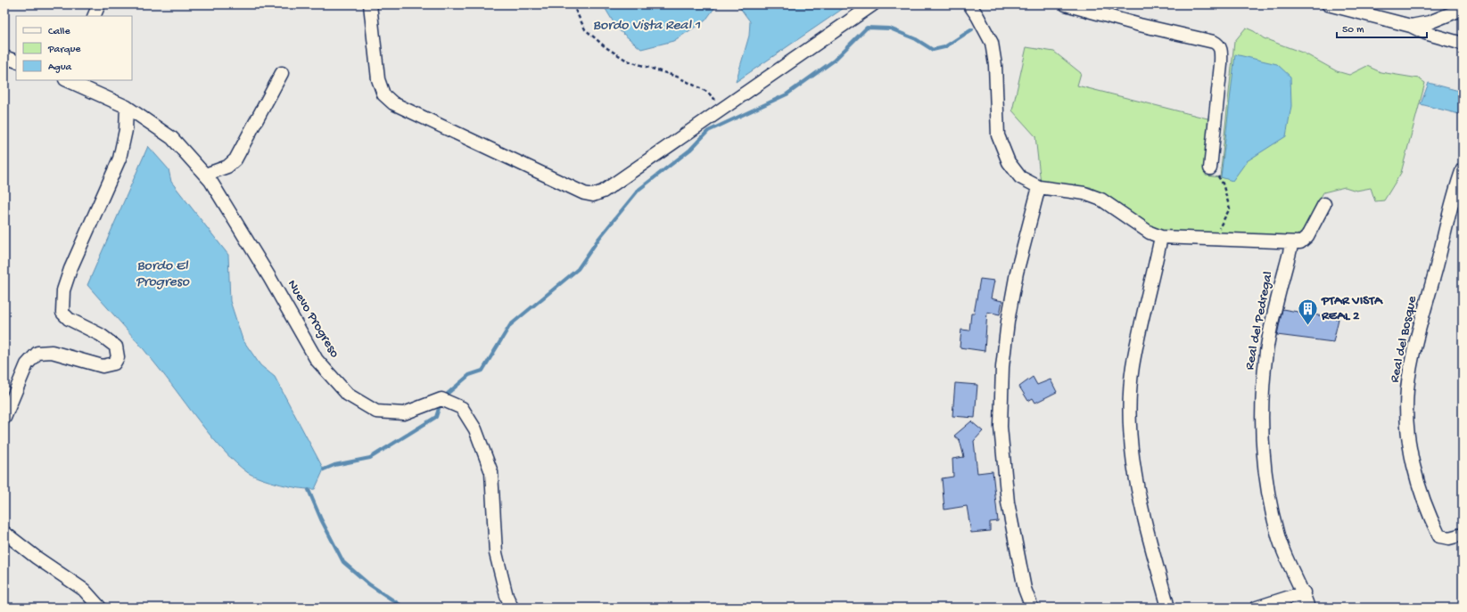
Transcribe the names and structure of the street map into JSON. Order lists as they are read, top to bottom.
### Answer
{
  "streets": {
    "street": ["Nuevo Progreso", "Real del Pedregal", "Real del Bosque"]
  },
  "water": ["Bordo Vista Real 1", "Bordo El Progreso"],
  "places": {
    "building": ["PTAR VISTA REAL 2"]
  },
  "legend": ["Calle", "Parque", "Agua"],
  "scale_bar": "50 m"
}
